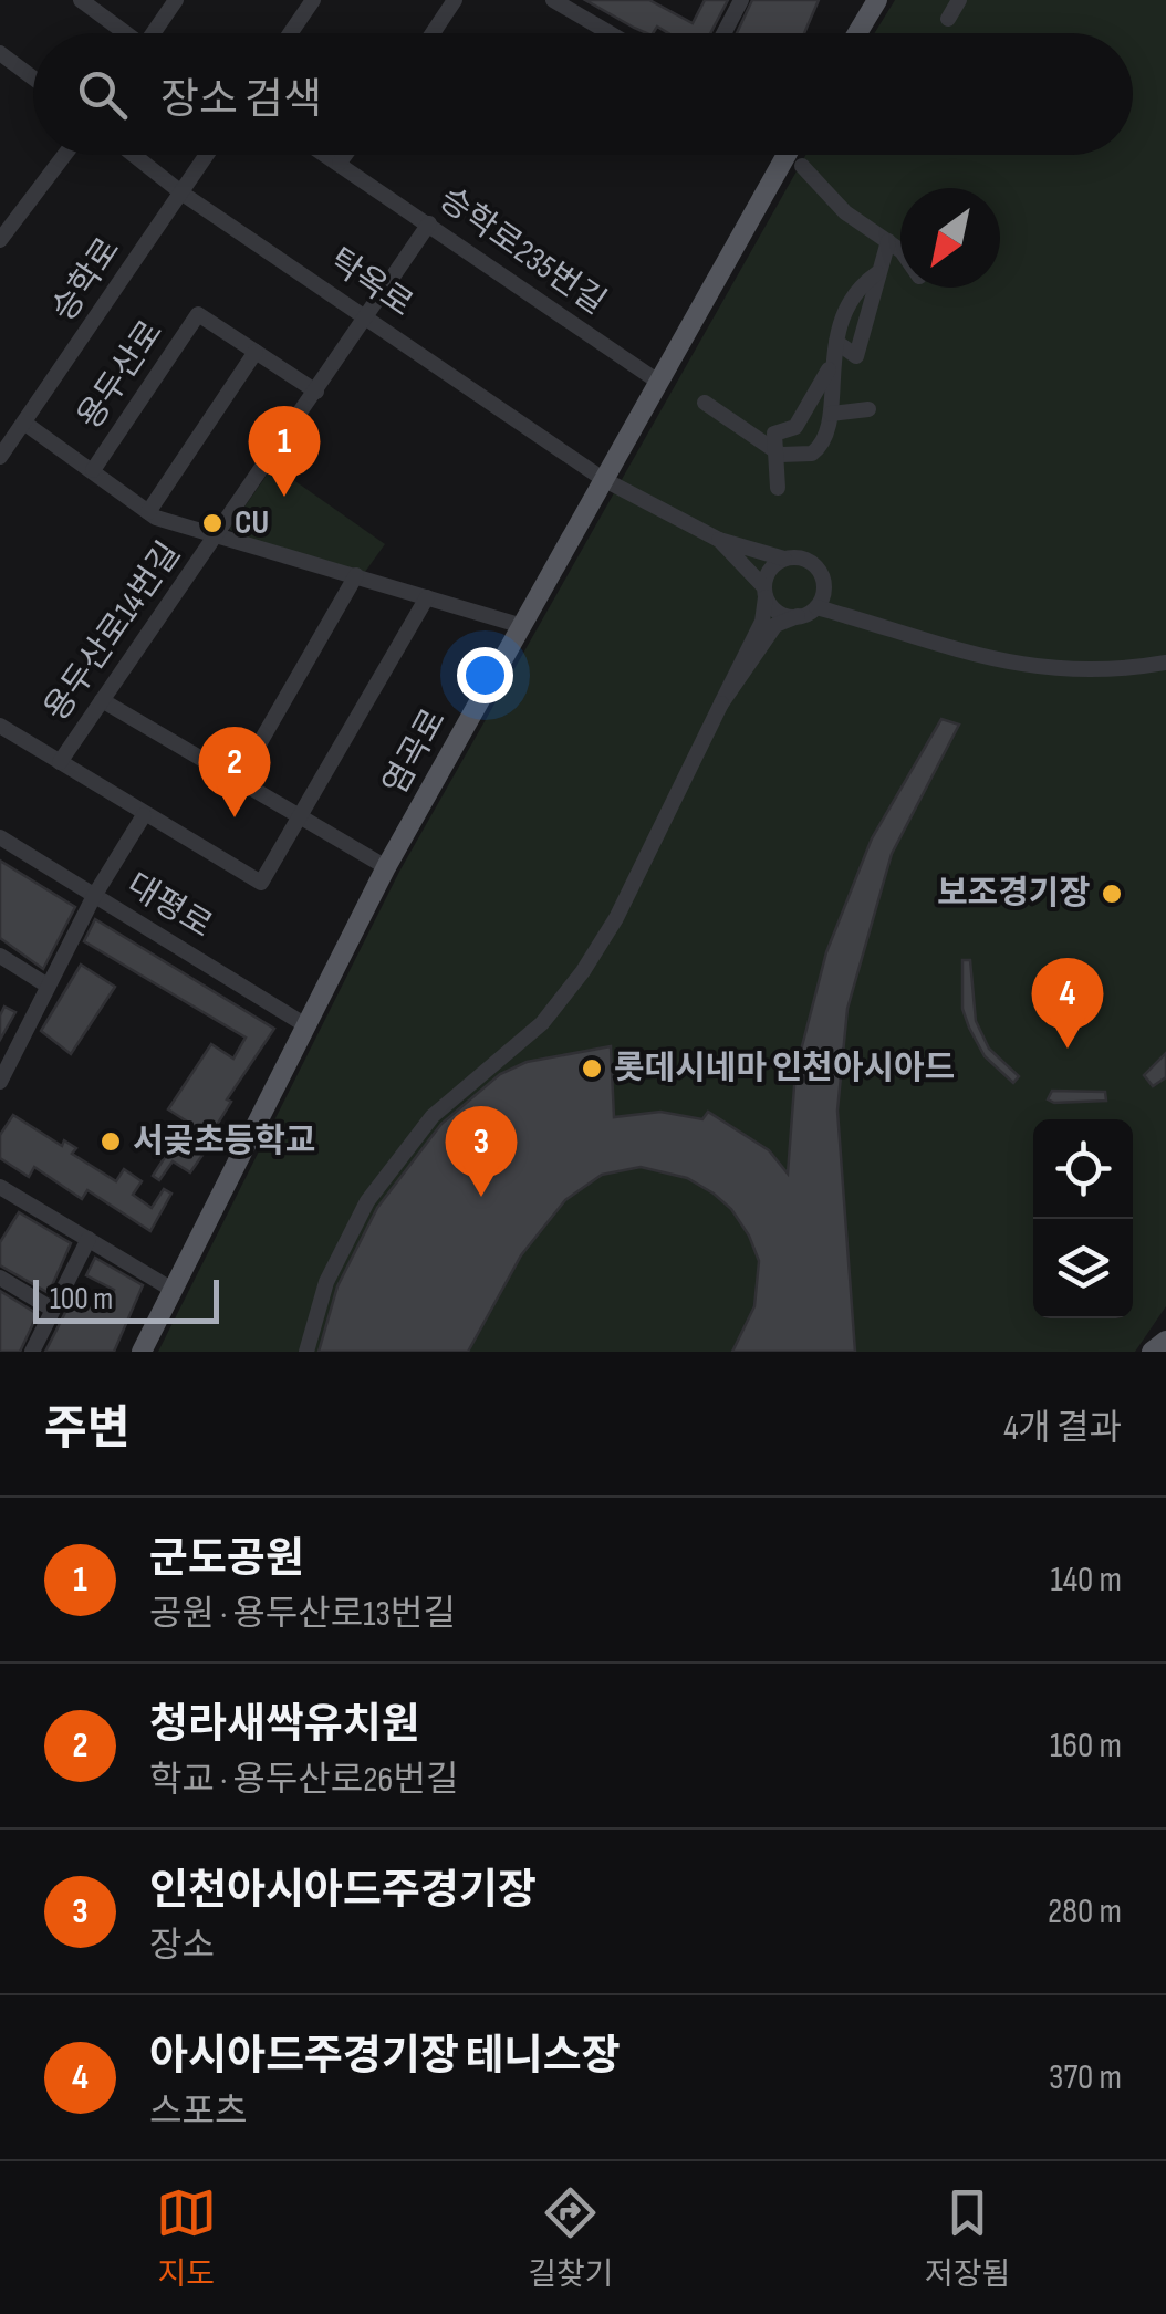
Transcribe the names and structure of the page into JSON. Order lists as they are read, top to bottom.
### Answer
{
  "streets": {
    "main road": ["염곡로"],
    "street": [
      "승학로235번길",
      "승학로",
      "탁옥로",
      "용두산로",
      "용두산로14번길",
      "대평로"
    ]
  },
  "crossings": [
    ["승학로235번길", "용두산로14번길"],
    ["승학로235번길", "염곡로"],
    ["승학로", "탁옥로"],
    ["승학로", "용두산로"],
    ["탁옥로", "용두산로14번길"],
    ["탁옥로", "염곡로"],
    ["용두산로", "용두산로14번길"],
    ["용두산로", "염곡로"],
    ["염곡로", "대평로"]
  ],
  "places": [
    "CU",
    "보조경기장",
    "롯데시네마 인천아시아드",
    "서곶초등학교"
  ],
  "scale_bar": "100 m",
  "north": "bottom left",
  "page": {
    "search": "장소 검색",
    "pins": [
      "1",
      "2",
      "4",
      "3"
    ],
    "scale": "100 m",
    "heading": ["주변", "4개 결과"],
    "list": [
      {
        "mark": "1",
        "name": "군도공원",
        "note": "공원 · 용두산로13번길",
        "value": "140 m"
      },
      {
        "mark": "2",
        "name": "청라새싹유치원",
        "note": "학교 · 용두산로26번길",
        "value": "160 m"
      },
      {
        "mark": "3",
        "name": "인천아시아드주경기장",
        "note": "장소",
        "value": "280 m"
      },
      {
        "mark": "4",
        "name": "아시아드주경기장 테니스장",
        "note": "스포츠",
        "value": "370 m"
      }
    ],
    "nav": ["지도", "길찾기", "저장됨"]
  }
}
